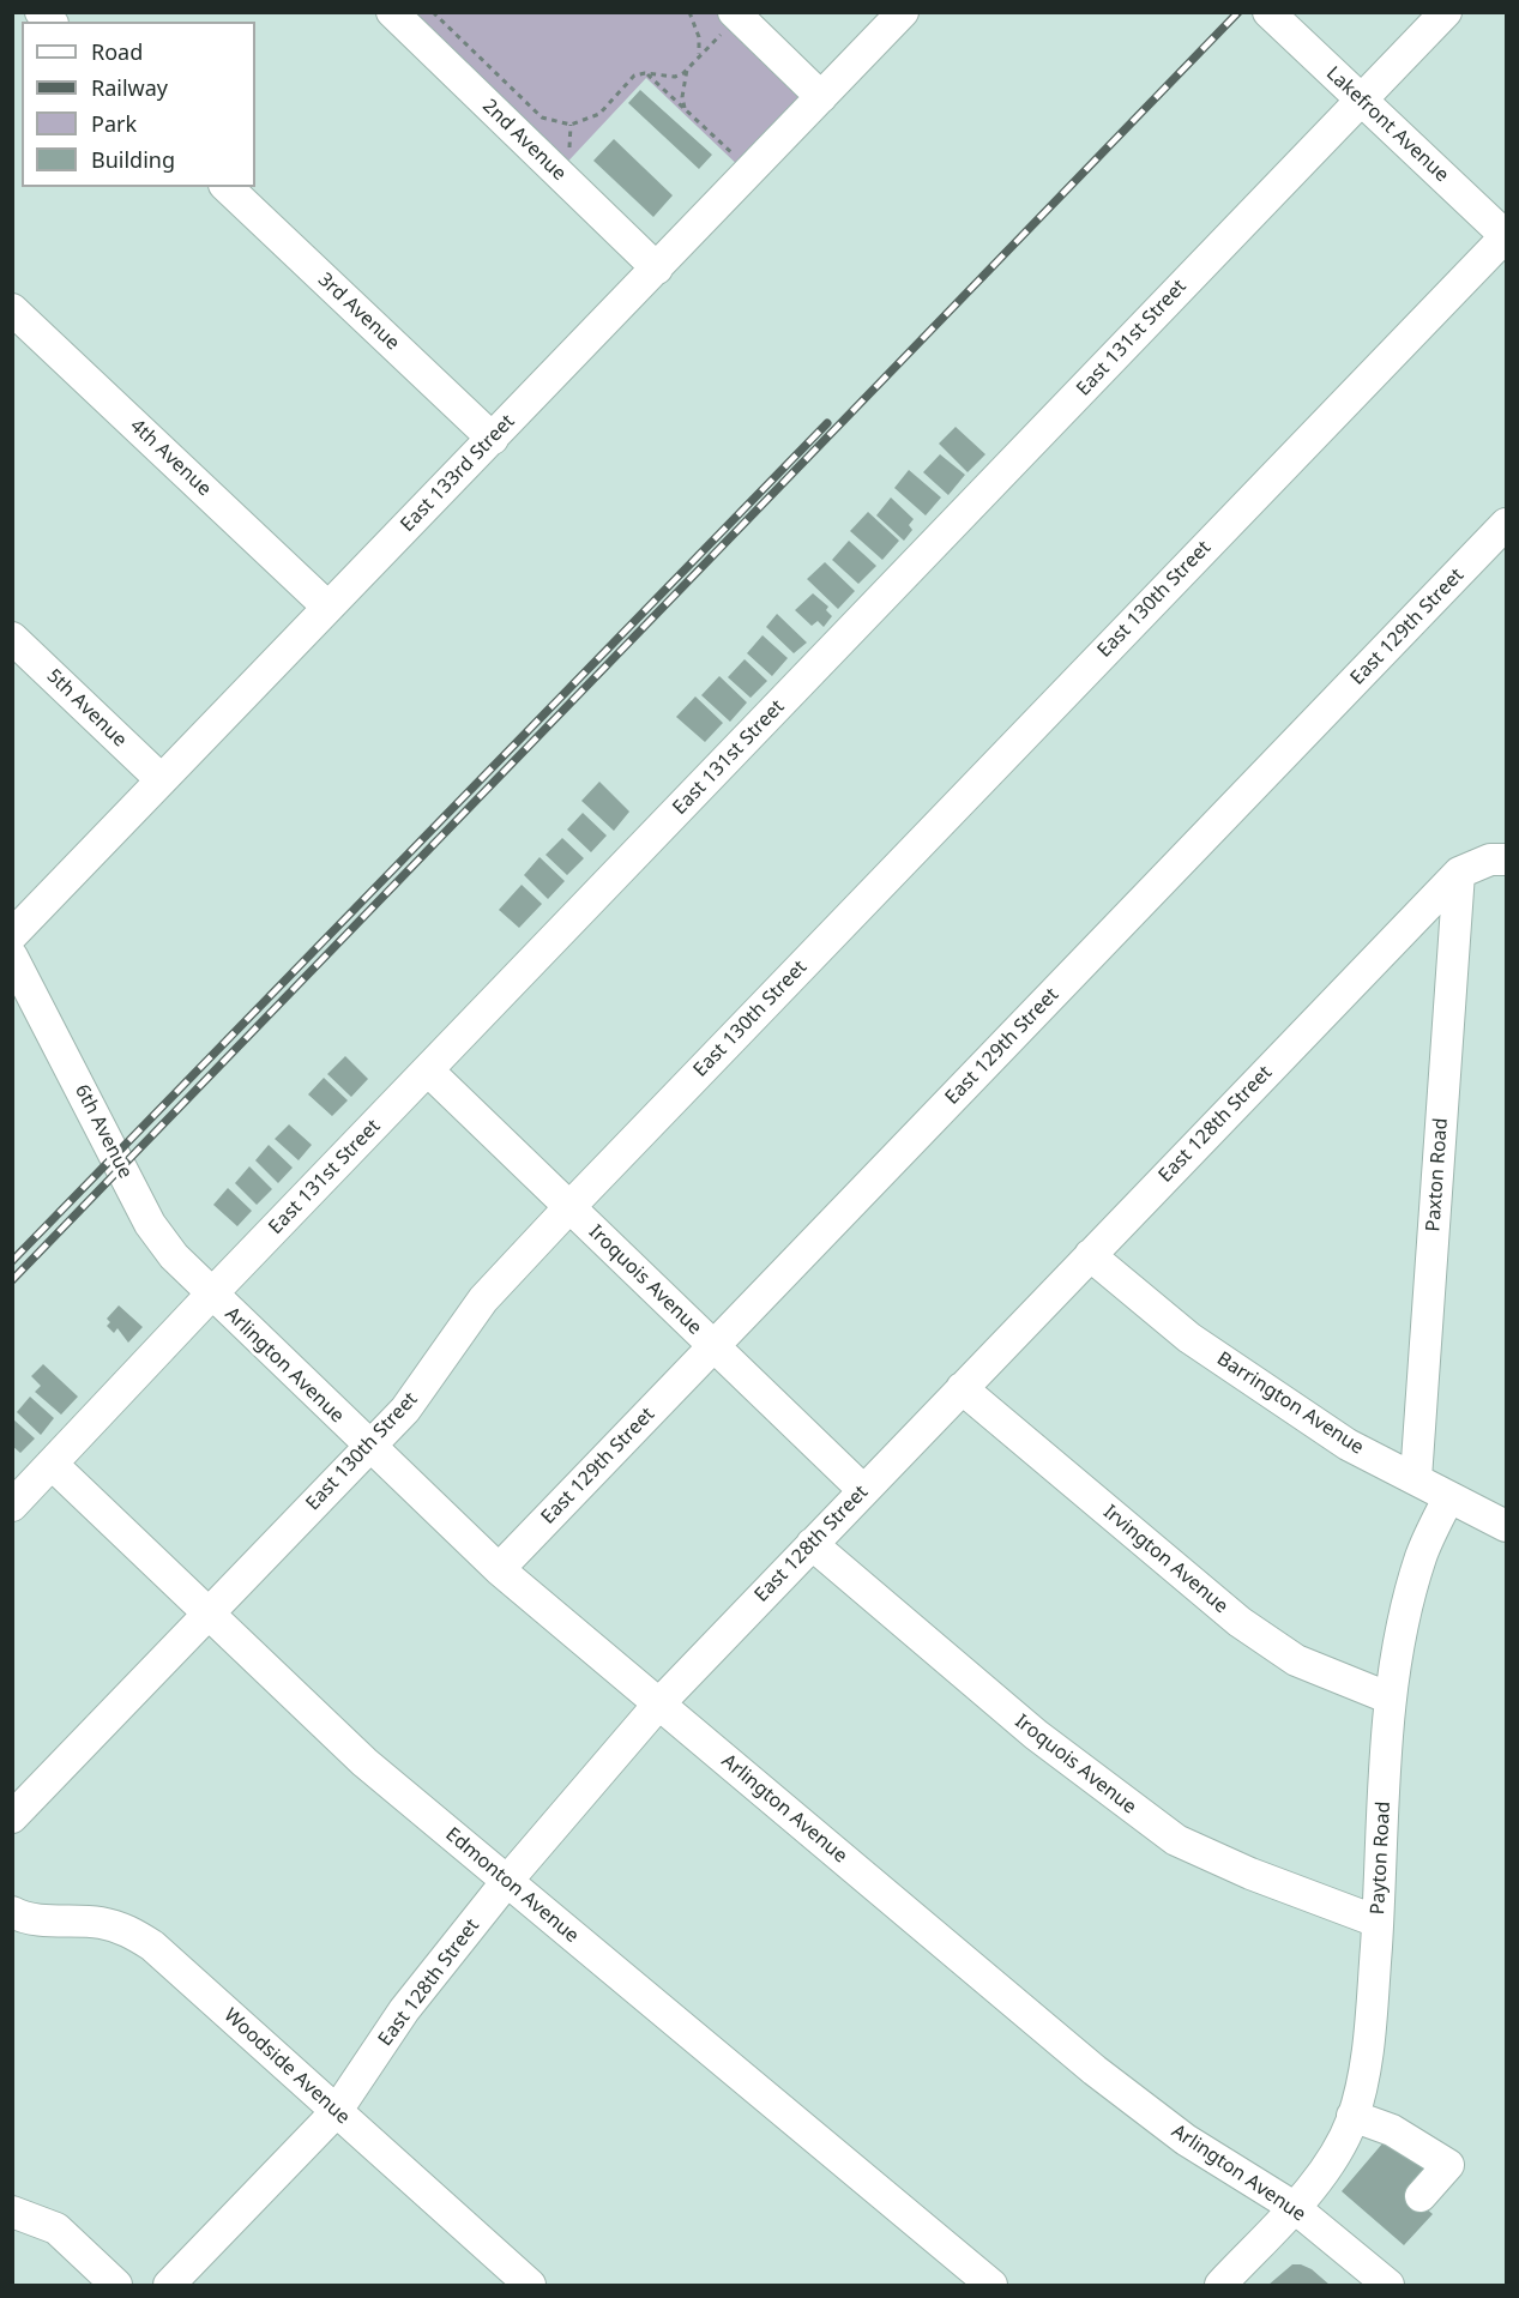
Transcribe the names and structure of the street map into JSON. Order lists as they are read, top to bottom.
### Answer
{
  "streets": {
    "street": [
      "Lakefront Avenue",
      "2nd Avenue",
      "3rd Avenue",
      "East 131st Street",
      "4th Avenue",
      "East 133rd Street",
      "East 130th Street",
      "East 129th Street",
      "5th Avenue",
      "East 128th Street",
      "6th Avenue",
      "Paxton Road",
      "Iroquois Avenue",
      "Arlington Avenue",
      "Barrington Avenue",
      "Irvington Avenue",
      "Payton Road",
      "Edmonton Avenue",
      "Woodside Avenue"
    ]
  },
  "crossings": [
    ["Lakefront Avenue", "East 131st Street"],
    ["Lakefront Avenue", "East 130th Street"],
    ["2nd Avenue", "East 133rd Street"],
    ["3rd Avenue", "East 133rd Street"],
    ["East 131st Street", "6th Avenue"],
    ["East 131st Street", "Iroquois Avenue"],
    ["East 131st Street", "Arlington Avenue"],
    ["East 131st Street", "Edmonton Avenue"],
    ["4th Avenue", "East 133rd Street"],
    ["East 133rd Street", "5th Avenue"],
    ["East 130th Street", "Iroquois Avenue"],
    ["East 130th Street", "Arlington Avenue"],
    ["East 130th Street", "Edmonton Avenue"],
    ["East 129th Street", "Iroquois Avenue"],
    ["East 129th Street", "Arlington Avenue"],
    ["East 128th Street", "Paxton Road"],
    ["East 128th Street", "Iroquois Avenue"],
    ["East 128th Street", "Arlington Avenue"],
    ["East 128th Street", "Barrington Avenue"],
    ["East 128th Street", "Irvington Avenue"],
    ["East 128th Street", "Edmonton Avenue"],
    ["East 128th Street", "Woodside Avenue"],
    ["6th Avenue", "Arlington Avenue"],
    ["Paxton Road", "Barrington Avenue"],
    ["Iroquois Avenue", "Payton Road"],
    ["Arlington Avenue", "Payton Road"],
    ["Barrington Avenue", "Payton Road"],
    ["Irvington Avenue", "Payton Road"]
  ],
  "legend": [
    "Road",
    "Railway",
    "Park",
    "Building"
  ]
}
